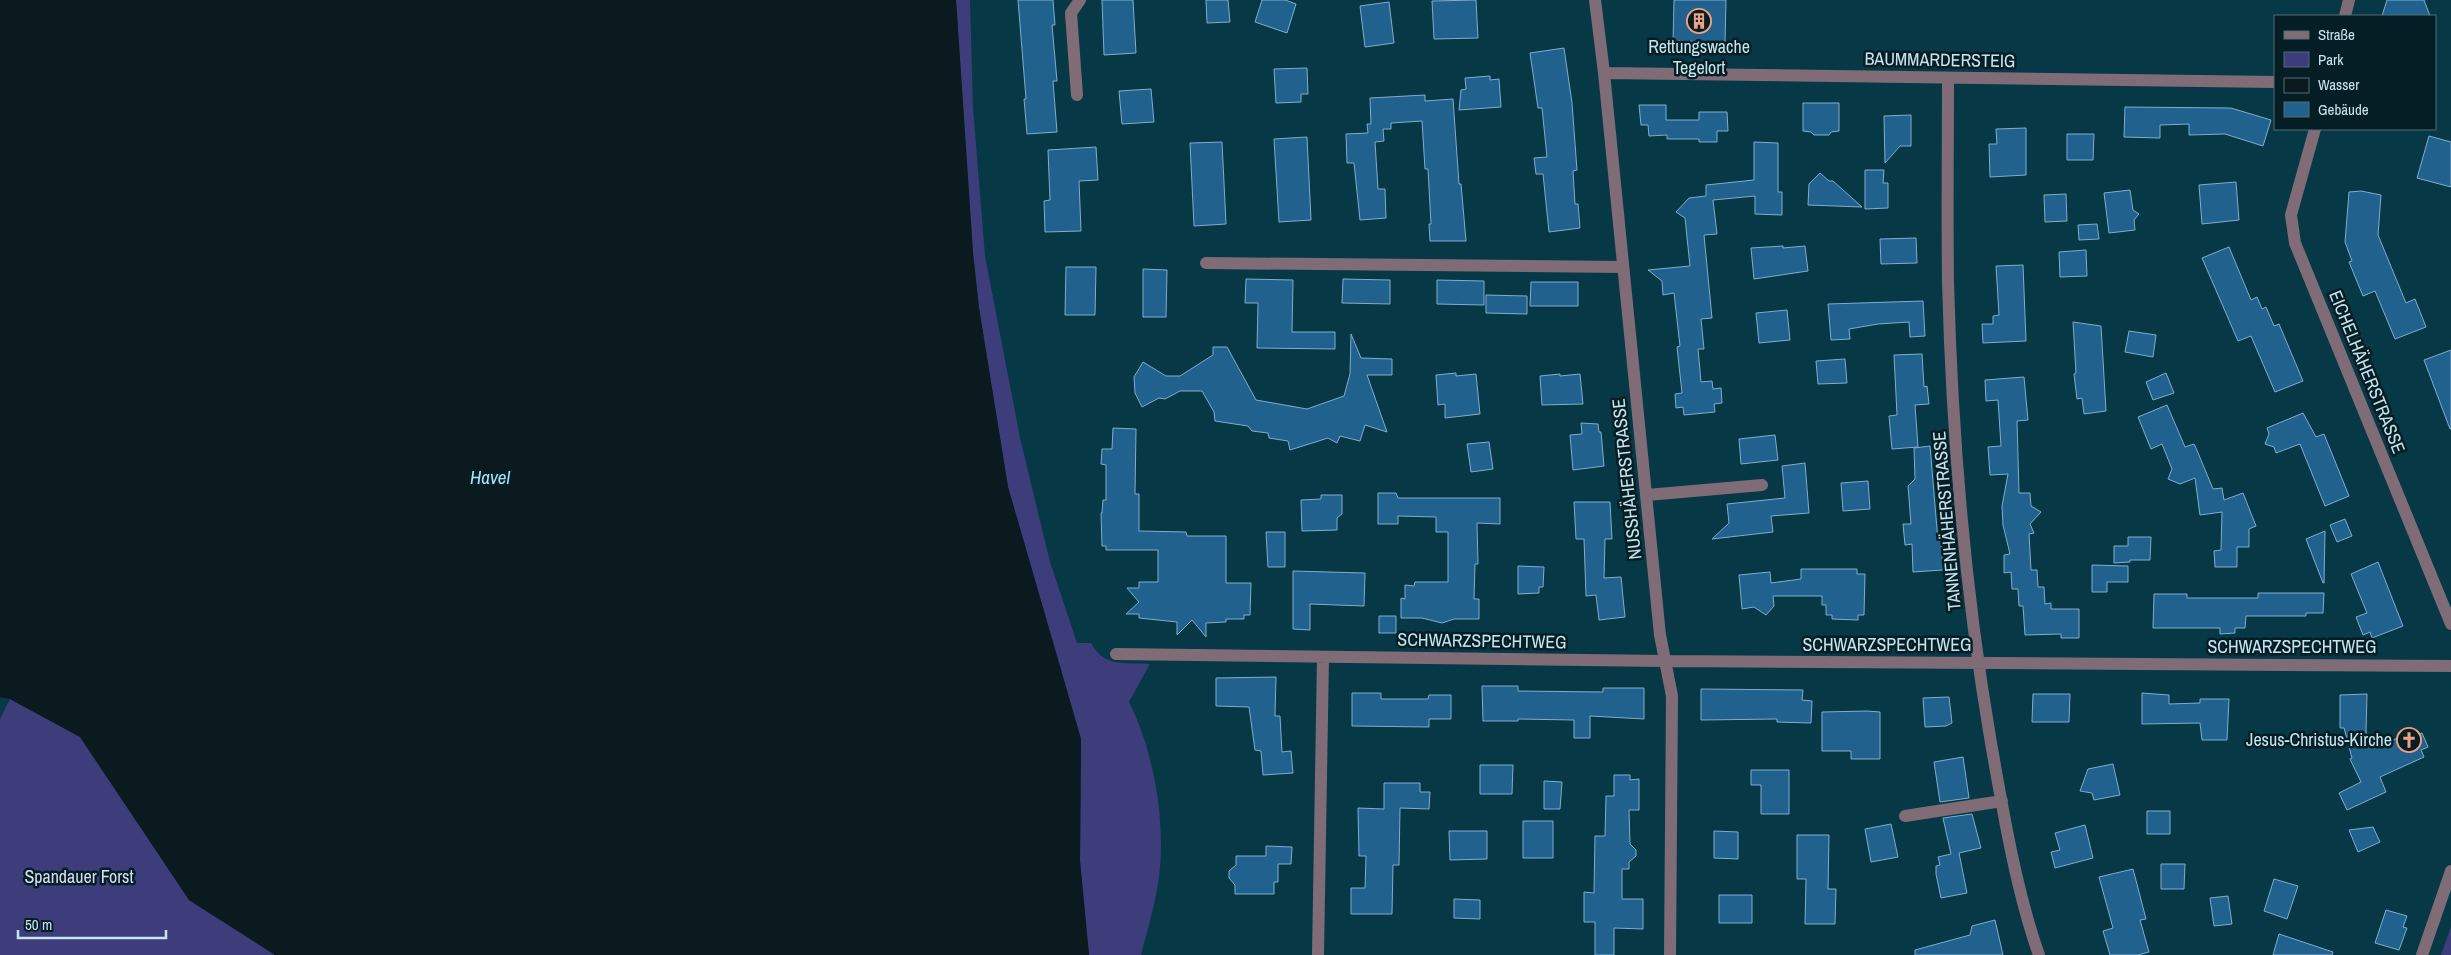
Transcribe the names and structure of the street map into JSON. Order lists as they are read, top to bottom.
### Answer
{
  "streets": {
    "street": [
      "BAUMMARDERSTEIG",
      "EICHELHÄHERSTRASSE",
      "NUSSHÄHERSTRASSE",
      "TANNENHÄHERSTRASSE",
      "SCHWARZSPECHTWEG"
    ]
  },
  "crossings": [
    ["BAUMMARDERSTEIG", "NUSSHÄHERSTRASSE"],
    ["BAUMMARDERSTEIG", "TANNENHÄHERSTRASSE"],
    ["NUSSHÄHERSTRASSE", "SCHWARZSPECHTWEG"],
    ["TANNENHÄHERSTRASSE", "SCHWARZSPECHTWEG"]
  ],
  "water": ["Havel"],
  "parks": ["Spandauer Forst"],
  "places": {
    "building": ["Rettungswache Tegelort"],
    "church": ["Jesus-Christus-Kirche"]
  },
  "legend": [
    "Straße",
    "Park",
    "Wasser",
    "Gebäude"
  ],
  "scale_bar": "50 m"
}
